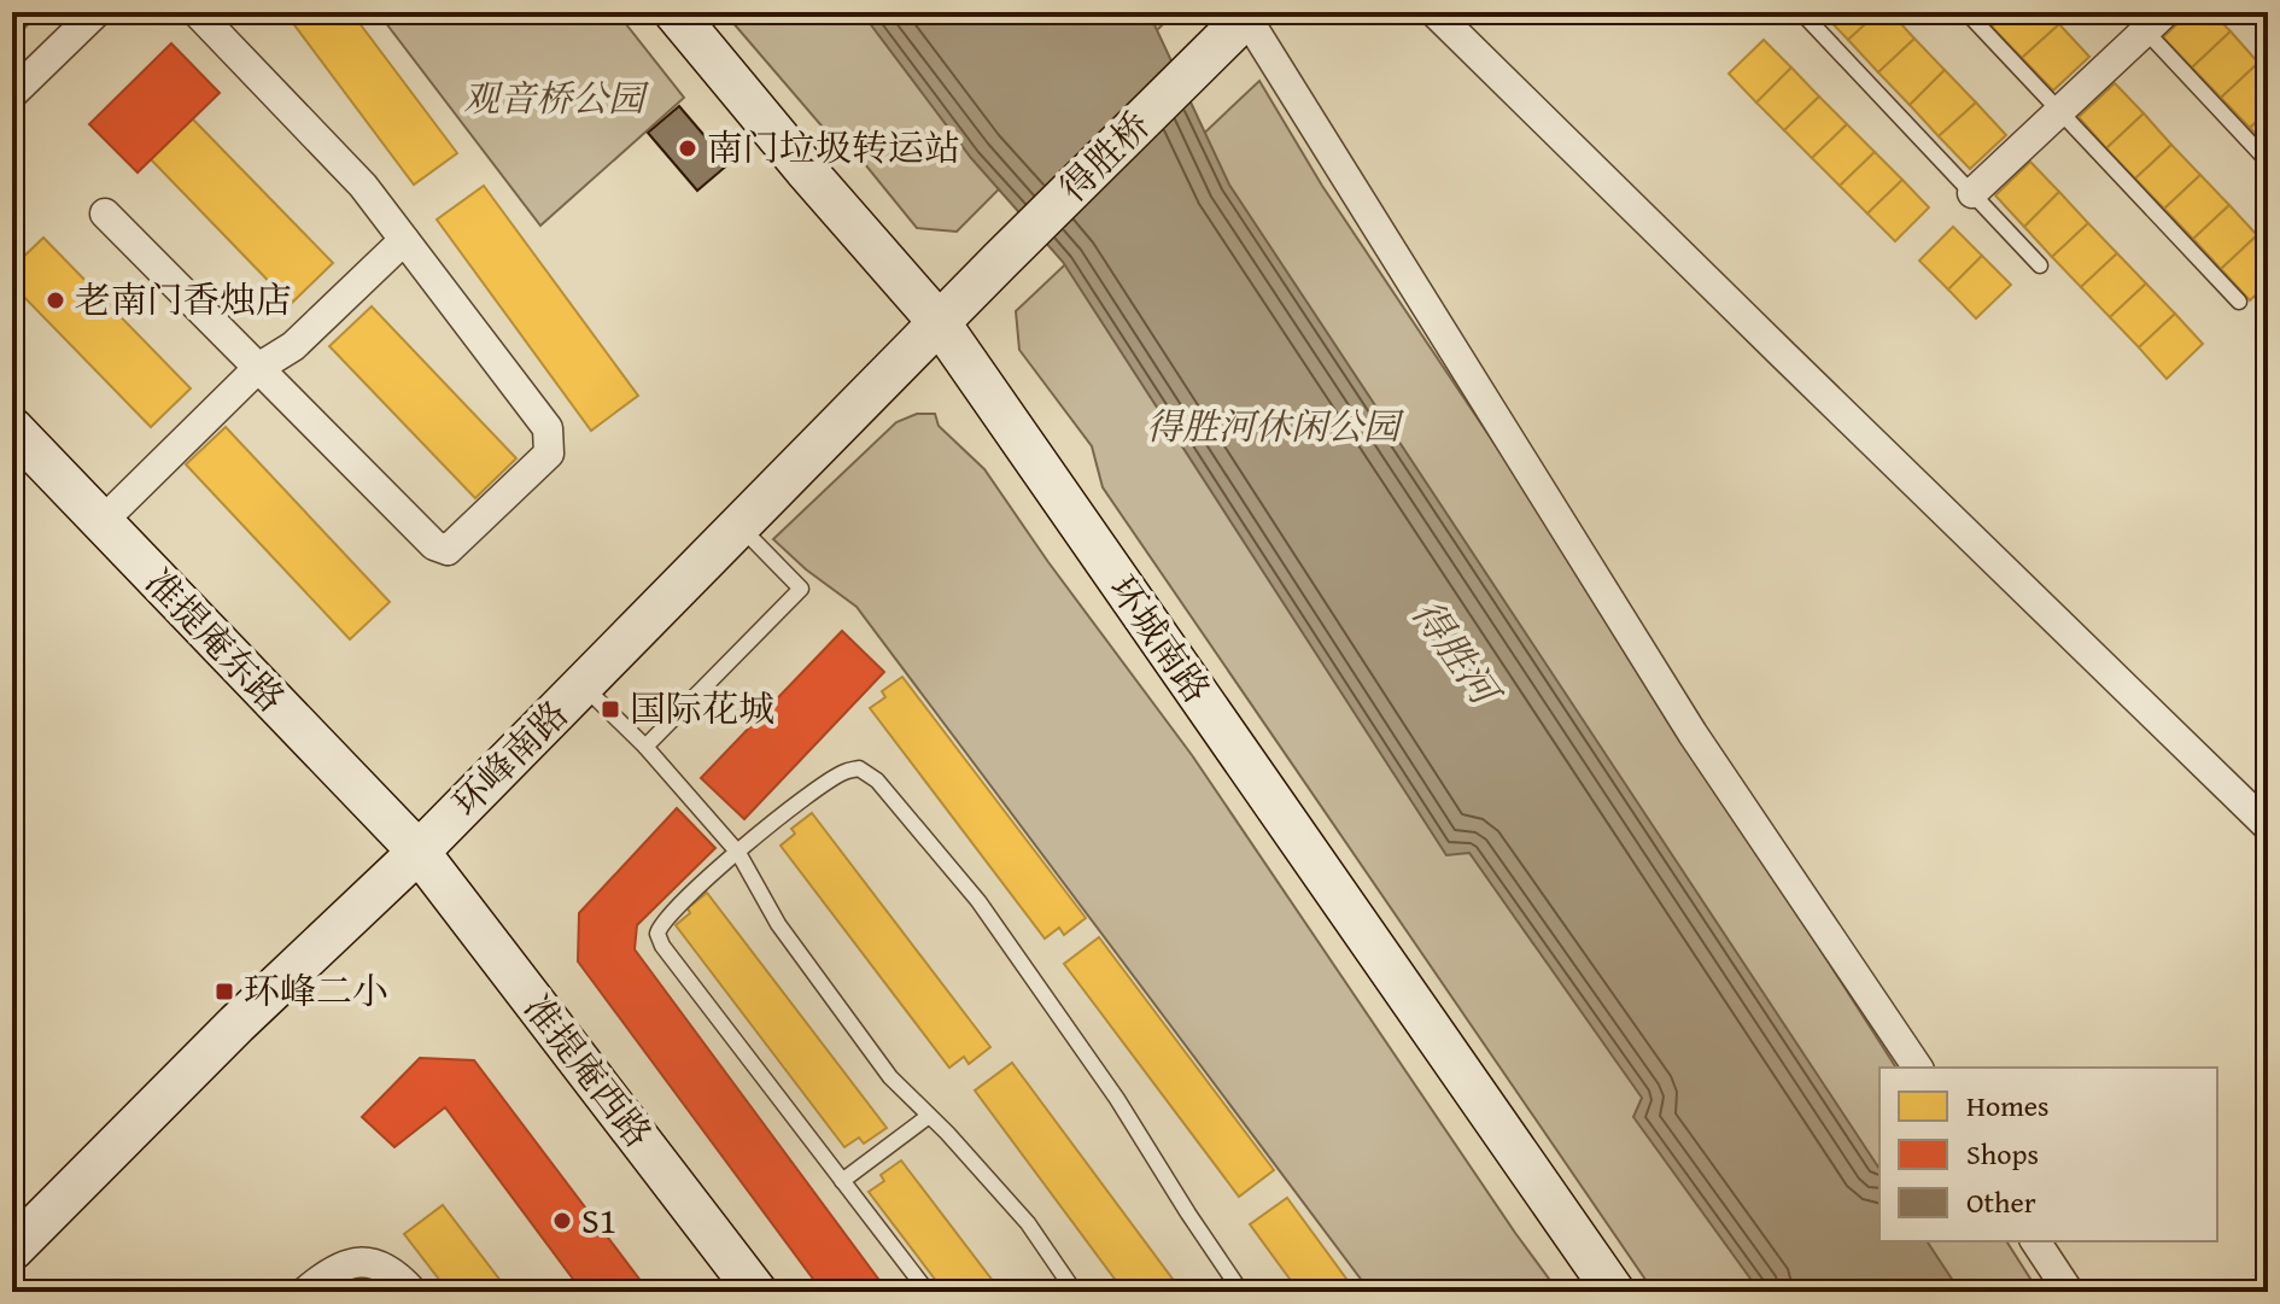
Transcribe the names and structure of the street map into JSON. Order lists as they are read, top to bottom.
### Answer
{
  "streets": {
    "main road": [
      "得胜桥",
      "环城南路",
      "准提庵东路",
      "环峰南路",
      "准提庵西路"
    ]
  },
  "crossings": [
    ["得胜桥", "环峰南路"],
    ["环城南路", "环峰南路"],
    ["准提庵东路", "环峰南路"],
    ["准提庵东路", "准提庵西路"],
    ["环峰南路", "准提庵西路"]
  ],
  "water": ["得胜河"],
  "parks": ["观音桥公园", "得胜河休闲公园"],
  "places": {
    "other": ["南门垃圾转运站", "老南门香烛店", "S1"],
    "transit": ["国际花城", "环峰二小"]
  },
  "legend": ["Homes", "Shops", "Other"]
}
